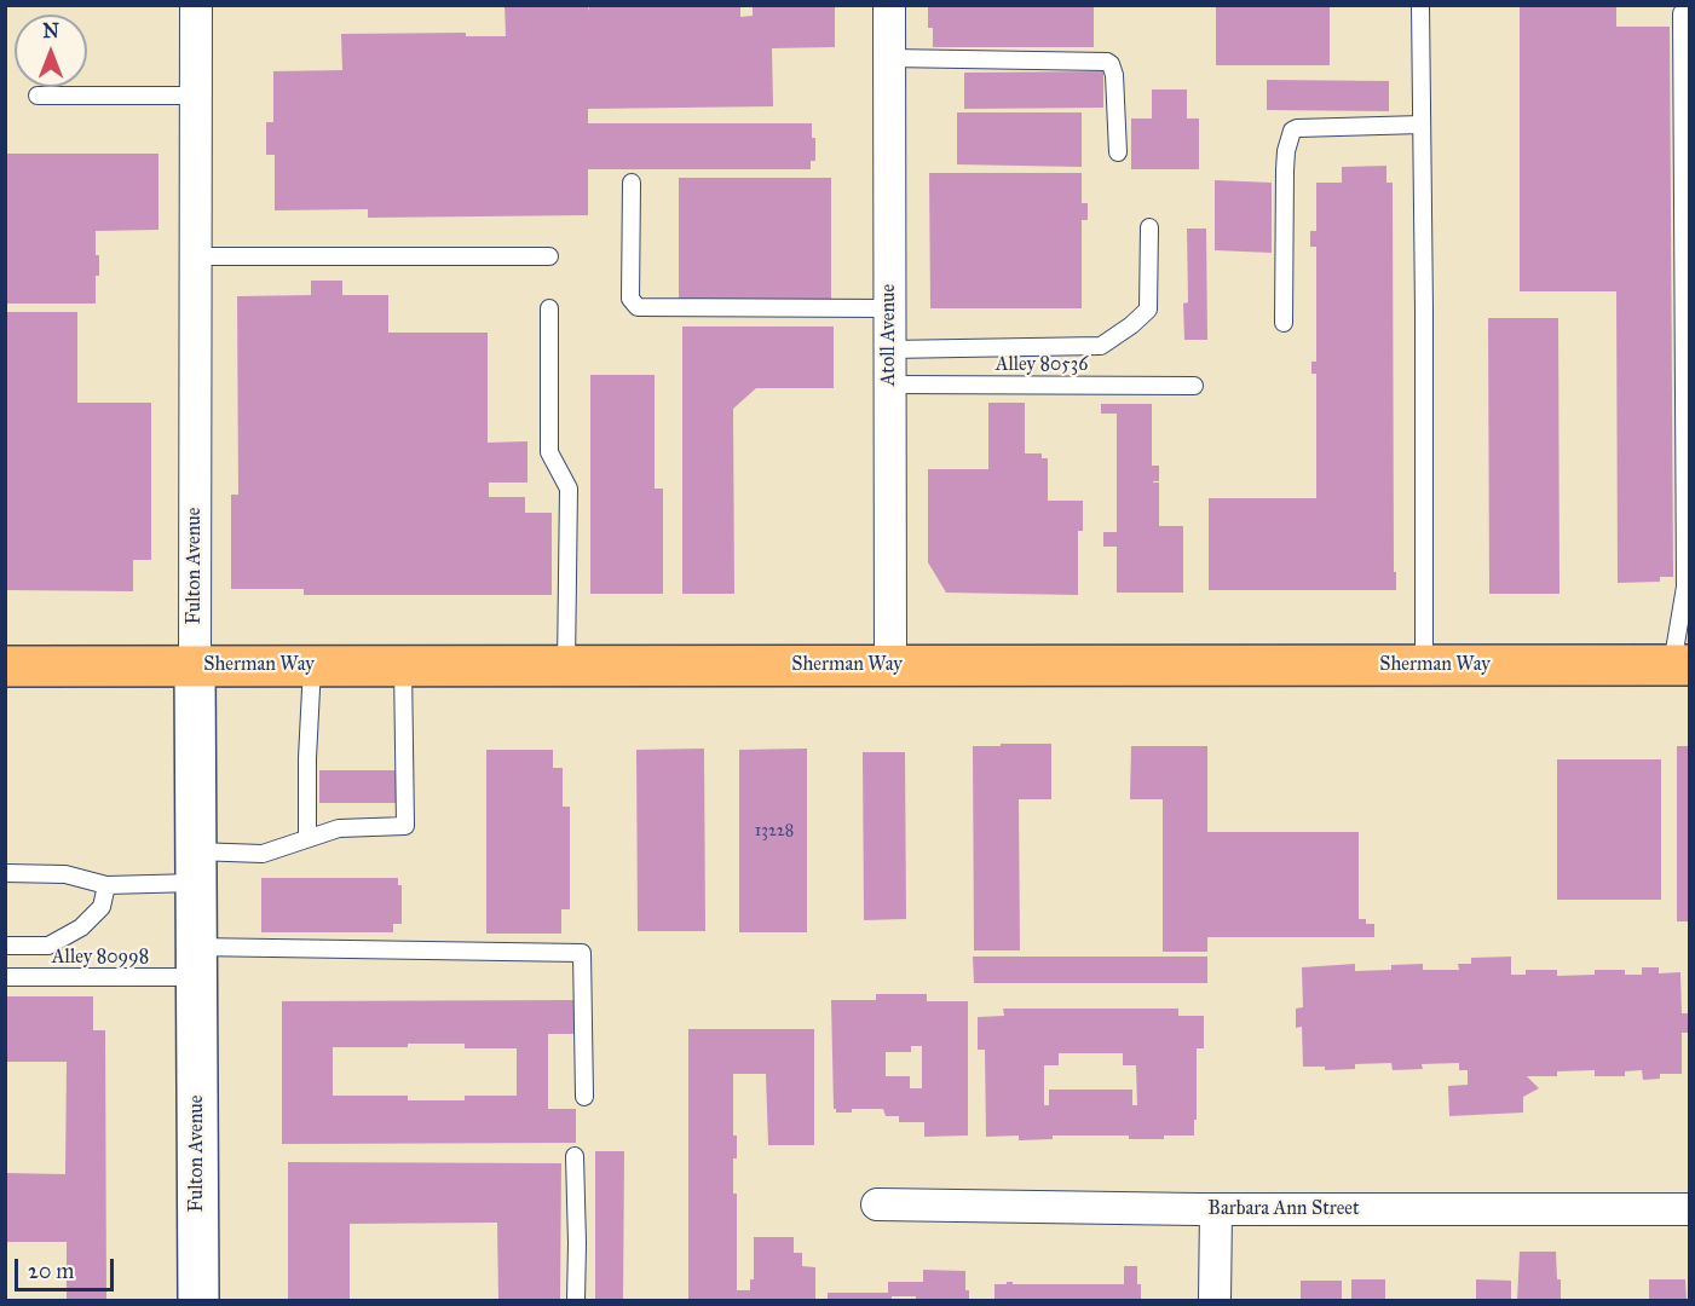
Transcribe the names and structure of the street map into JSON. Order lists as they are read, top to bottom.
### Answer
{
  "streets": {
    "main road": ["Sherman Way"],
    "street": ["Atoll Avenue", "Fulton Avenue", "Barbara Ann Street"],
    "lane": ["Alley 80536", "Alley 80998"]
  },
  "crossings": [
    ["Atoll Avenue", "Alley 80536"],
    ["Atoll Avenue", "Sherman Way"],
    ["Fulton Avenue", "Sherman Way"],
    ["Fulton Avenue", "Alley 80998"]
  ],
  "house_numbers": ["13228"],
  "scale_bar": "20 m",
  "north": "top"
}
